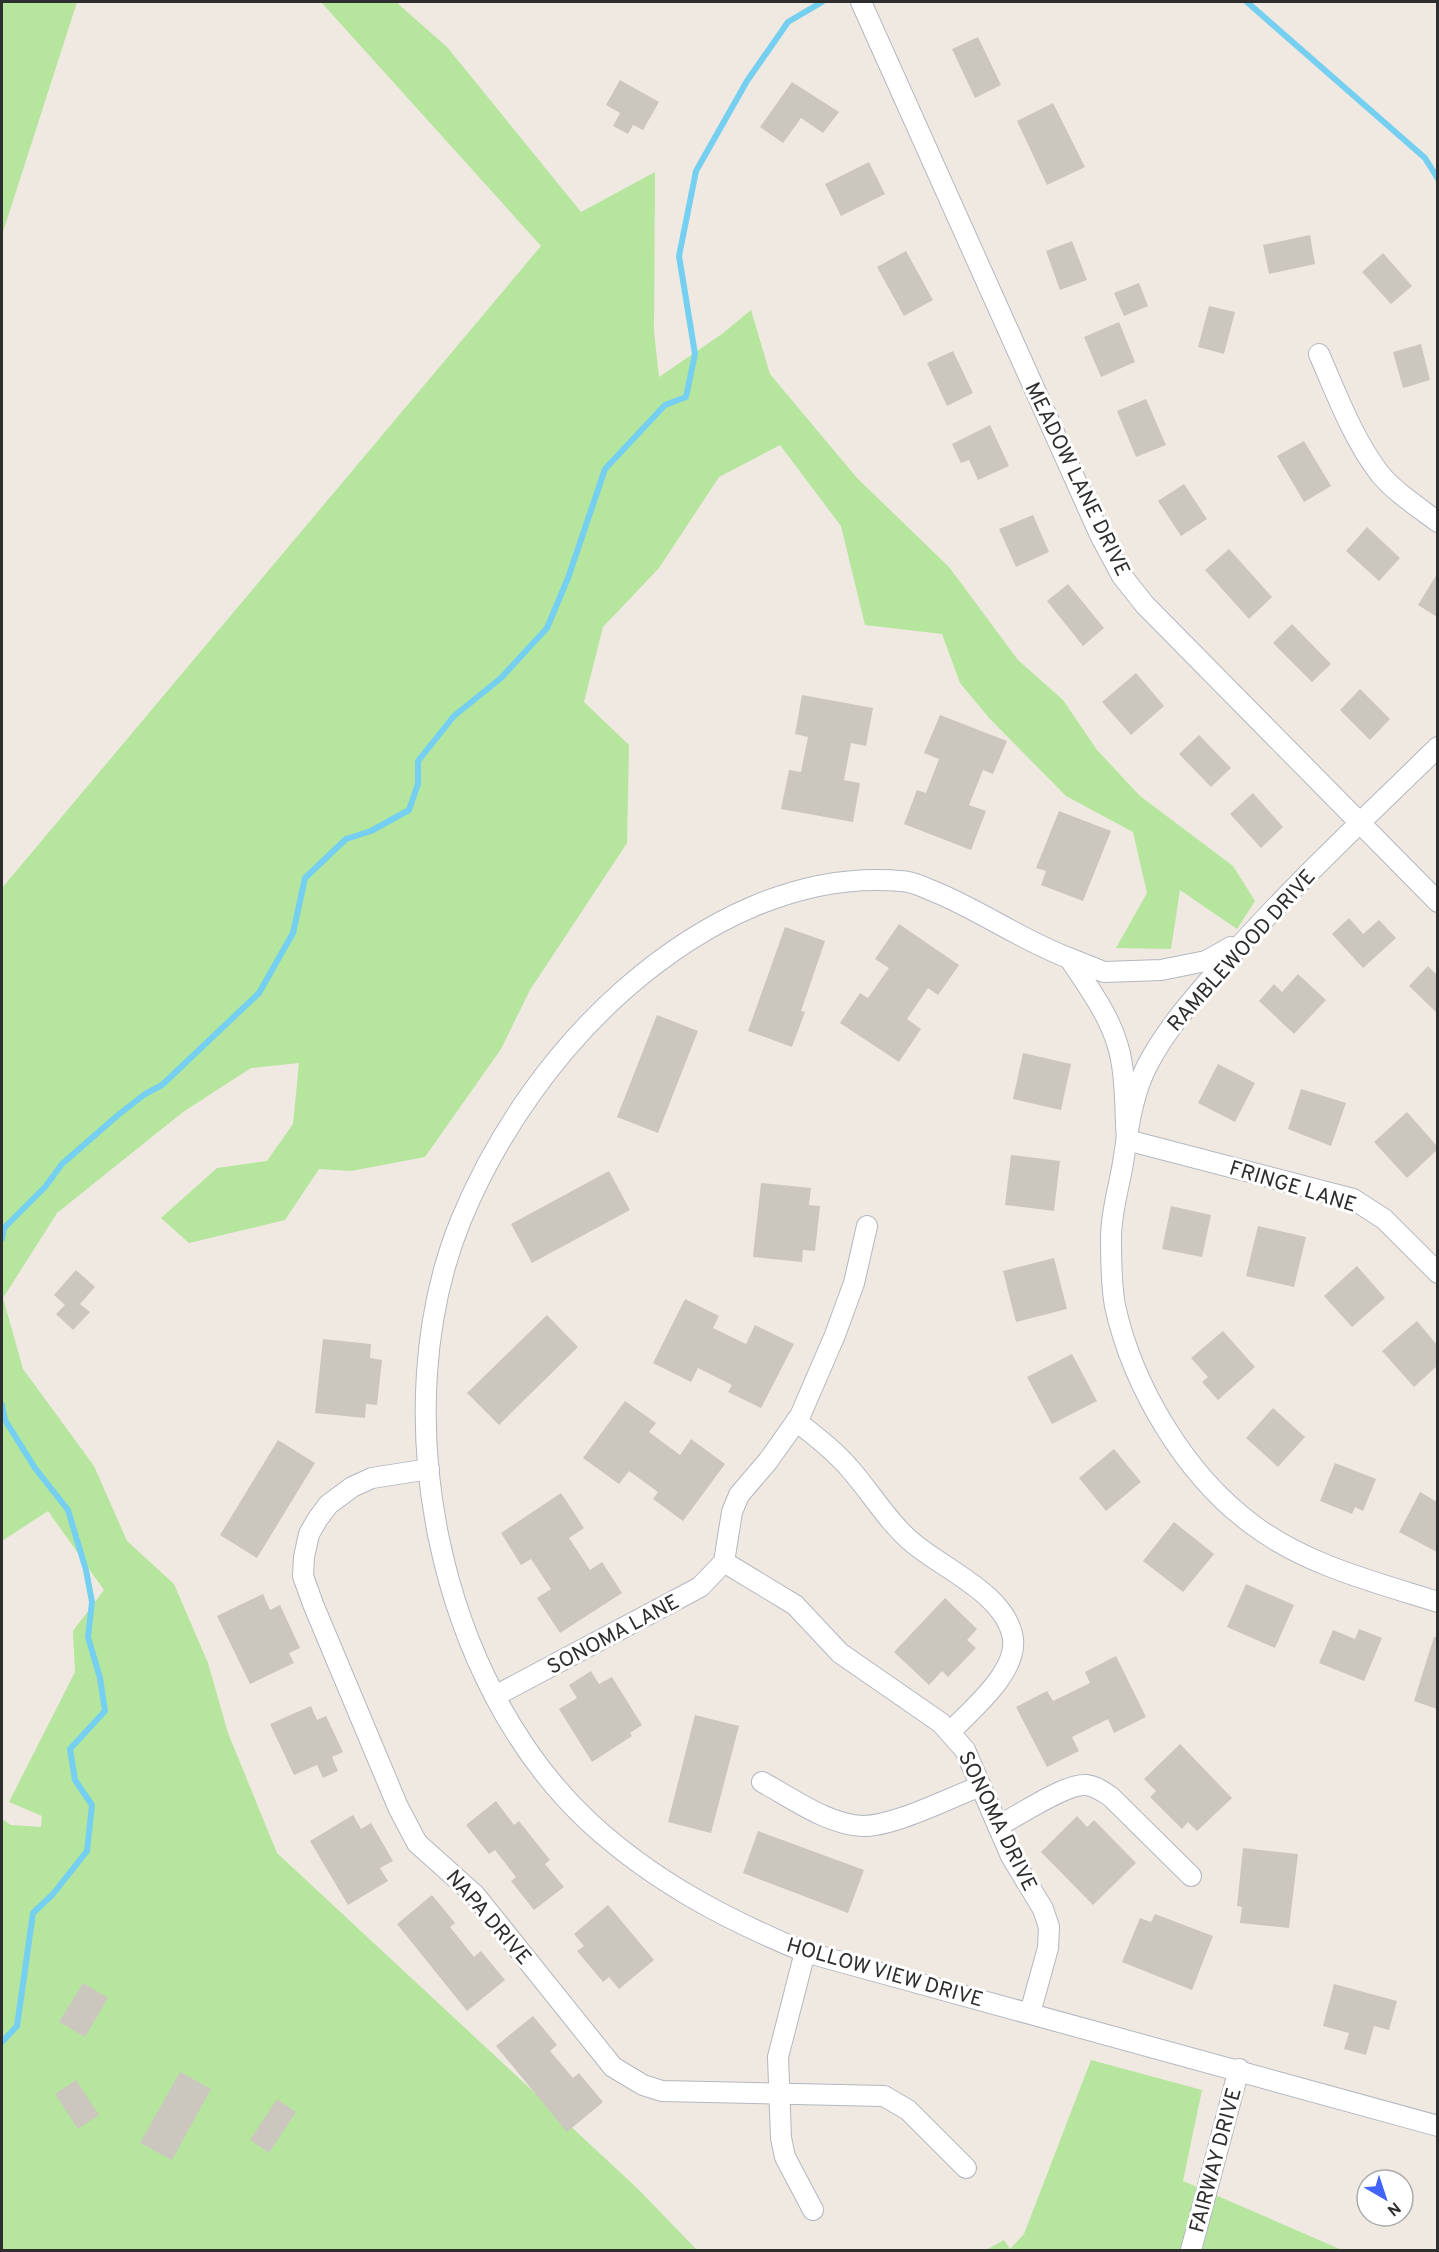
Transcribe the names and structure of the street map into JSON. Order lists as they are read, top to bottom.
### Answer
{
  "streets": {
    "street": [
      "MEADOW LANE DRIVE",
      "RAMBLEWOOD DRIVE",
      "FRINGE LANE",
      "SONOMA LANE",
      "SONOMA DRIVE",
      "NAPA DRIVE",
      "HOLLOW VIEW DRIVE",
      "FAIRWAY DRIVE"
    ]
  },
  "crossings": [
    ["MEADOW LANE DRIVE", "RAMBLEWOOD DRIVE"],
    ["RAMBLEWOOD DRIVE", "FRINGE LANE"],
    ["RAMBLEWOOD DRIVE", "HOLLOW VIEW DRIVE"],
    ["SONOMA LANE", "SONOMA DRIVE"],
    ["SONOMA LANE", "HOLLOW VIEW DRIVE"],
    ["SONOMA DRIVE", "HOLLOW VIEW DRIVE"],
    ["NAPA DRIVE", "HOLLOW VIEW DRIVE"],
    ["HOLLOW VIEW DRIVE", "FAIRWAY DRIVE"]
  ],
  "north": "bottom right"
}
